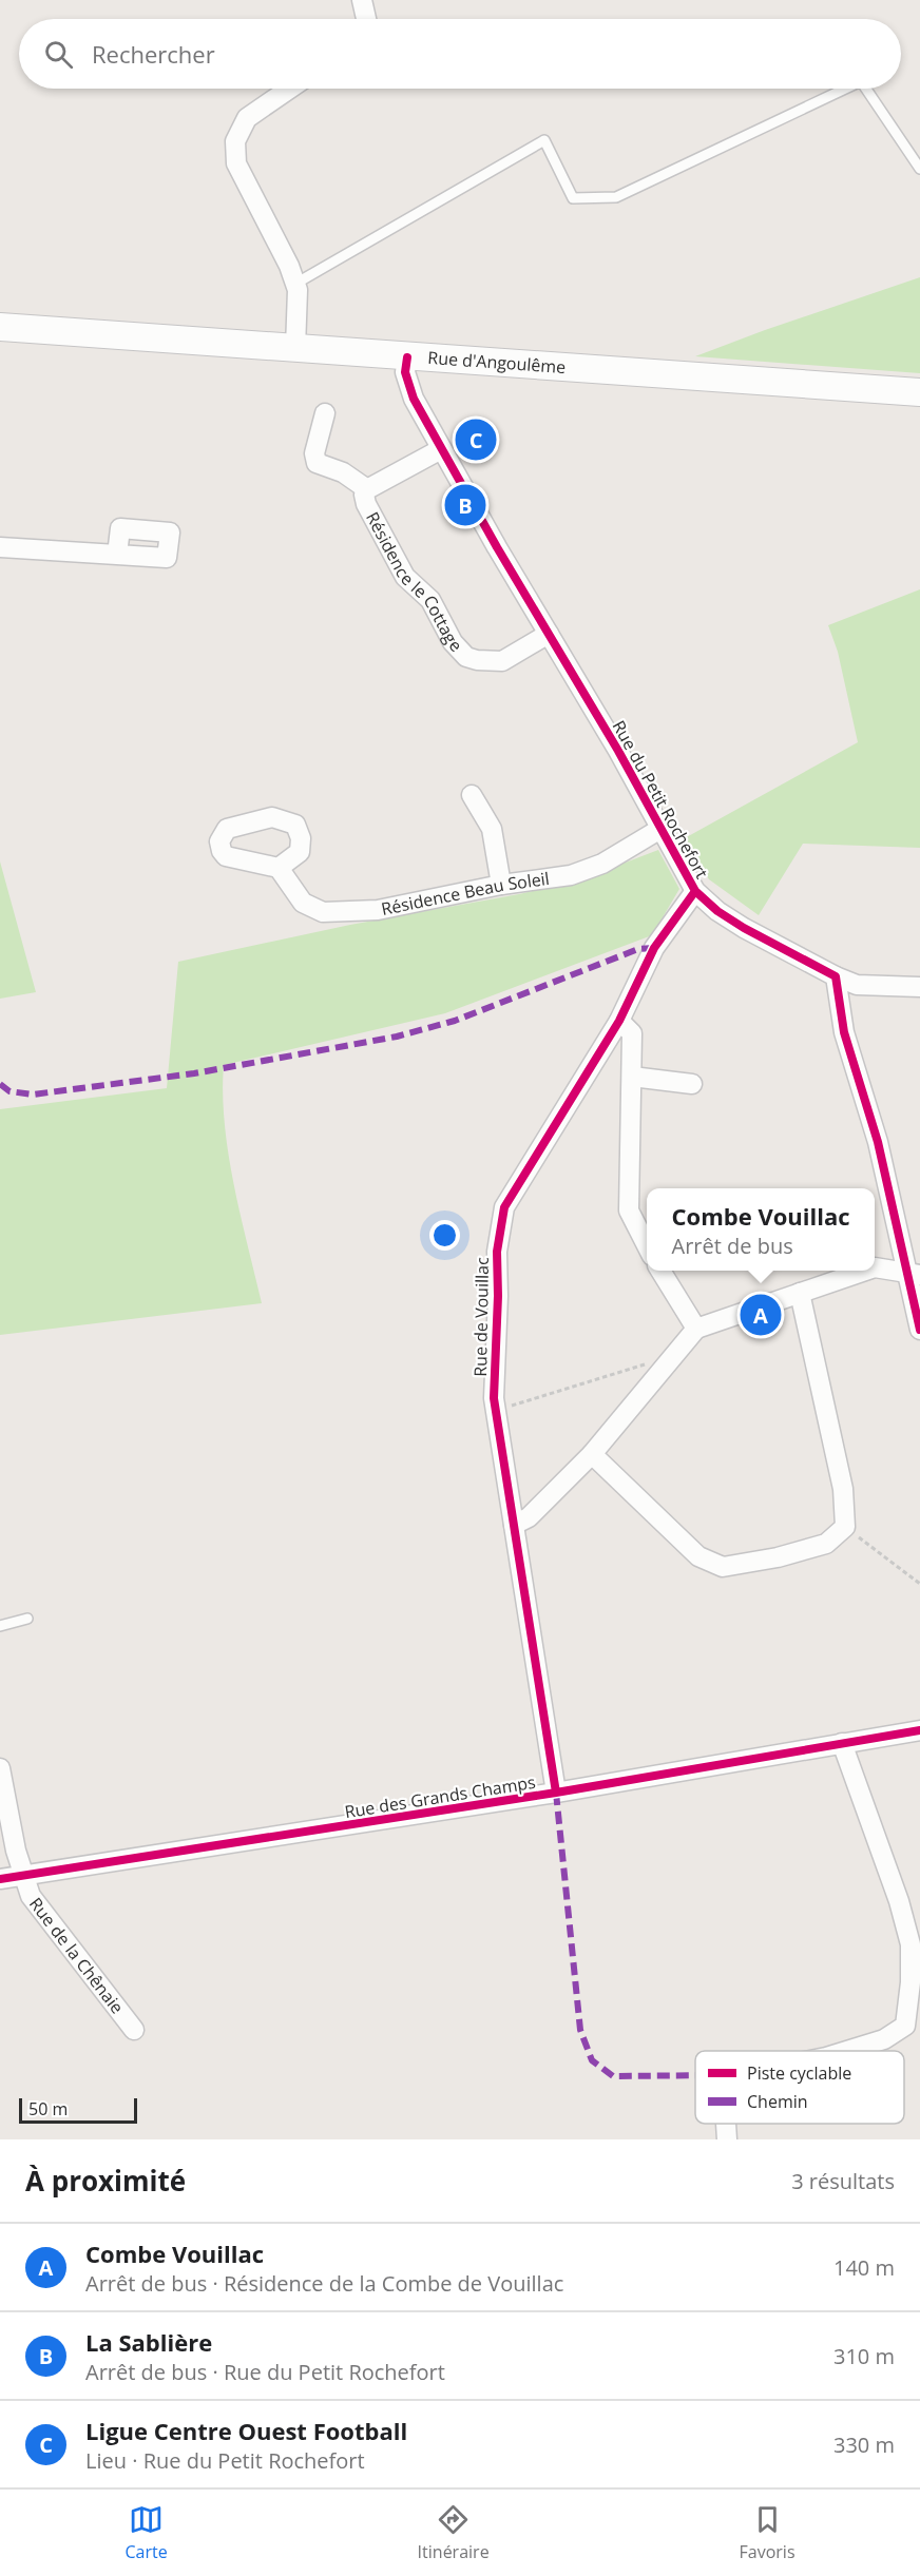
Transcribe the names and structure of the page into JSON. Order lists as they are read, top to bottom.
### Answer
{
  "streets": {
    "street": [
      "Rue d'Angoulême",
      "Résidence le Cottage",
      "Rue du Petit Rochefort",
      "Résidence Beau Soleil",
      "Rue de Vouillac",
      "Rue des Grands Champs",
      "Rue de la Chênaie"
    ]
  },
  "crossings": [
    ["Rue d'Angoulême", "Rue du Petit Rochefort"],
    ["Résidence le Cottage", "Rue du Petit Rochefort"],
    ["Rue du Petit Rochefort", "Résidence Beau Soleil"],
    ["Rue du Petit Rochefort", "Rue de Vouillac"],
    ["Rue de Vouillac", "Rue des Grands Champs"],
    ["Rue des Grands Champs", "Rue de la Chênaie"]
  ],
  "legend": ["Piste cyclable", "Chemin"],
  "scale_bar": "50 m",
  "page": {
    "search": "Rechercher",
    "pins": ["C", "B", "A"],
    "popup": ["Combe Vouillac", "Arrêt de bus"],
    "scale": "50 m",
    "heading": ["À proximité", "3 résultats"],
    "list": [
      {
        "mark": "A",
        "name": "Combe Vouillac",
        "note": "Arrêt de bus · Résidence de la Combe de Vouillac",
        "value": "140 m"
      },
      {
        "mark": "B",
        "name": "La Sablière",
        "note": "Arrêt de bus · Rue du Petit Rochefort",
        "value": "310 m"
      },
      {
        "mark": "C",
        "name": "Ligue Centre Ouest Football",
        "note": "Lieu · Rue du Petit Rochefort",
        "value": "330 m"
      }
    ],
    "nav": ["Carte", "Itinéraire", "Favoris"]
  }
}
